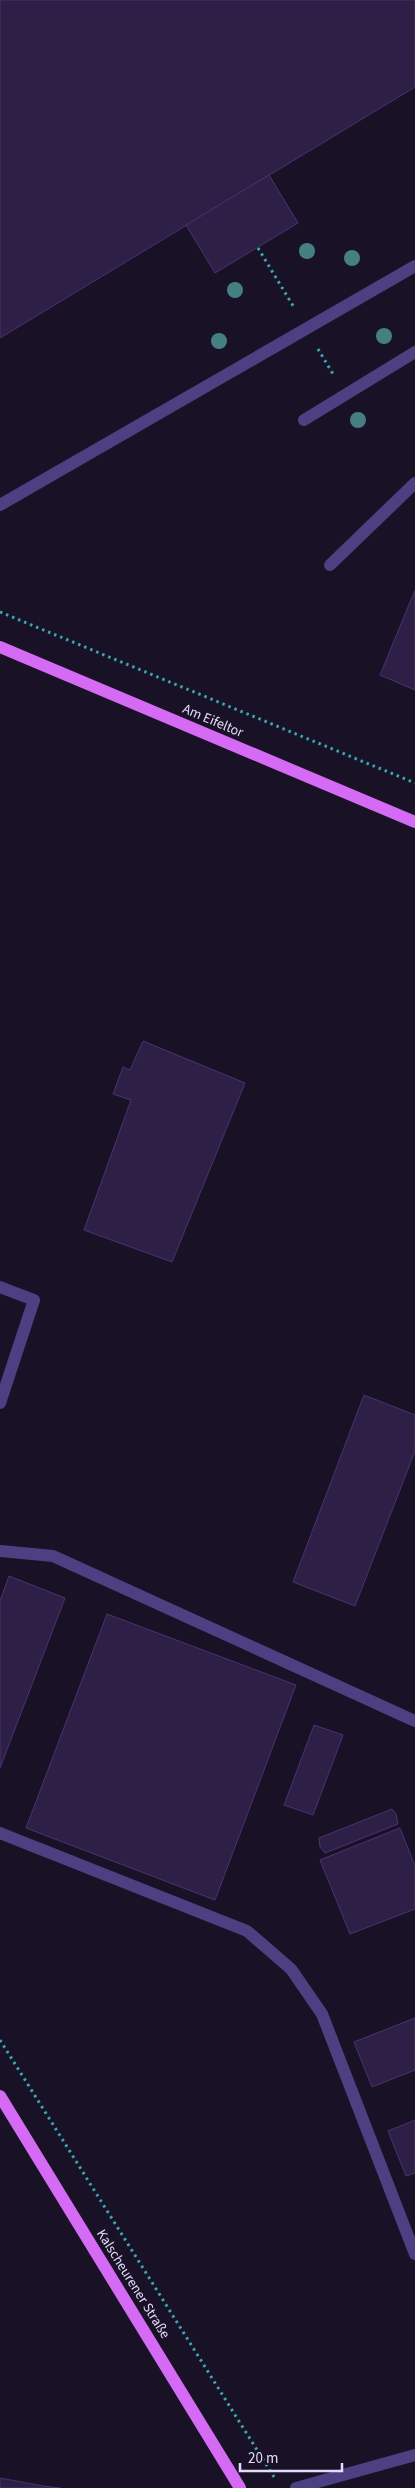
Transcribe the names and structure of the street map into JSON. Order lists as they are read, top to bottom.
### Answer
{
  "streets": {
    "main road": ["Am Eifeltor", "Kalscheurener Straße"]
  },
  "scale_bar": "20 m"
}
